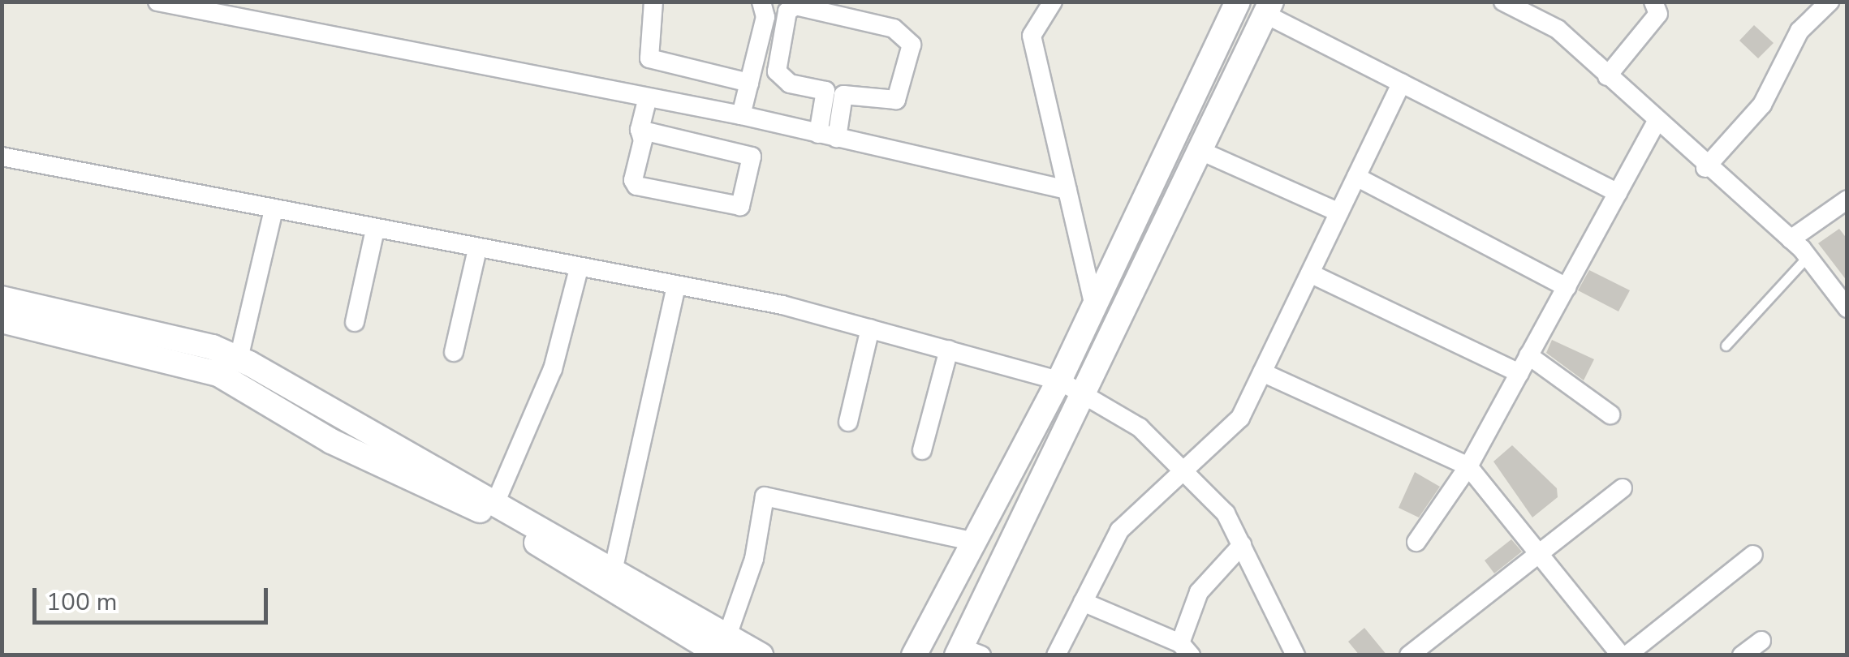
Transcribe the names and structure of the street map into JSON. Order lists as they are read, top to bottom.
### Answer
{
  "scale_bar": "100 m"
}
